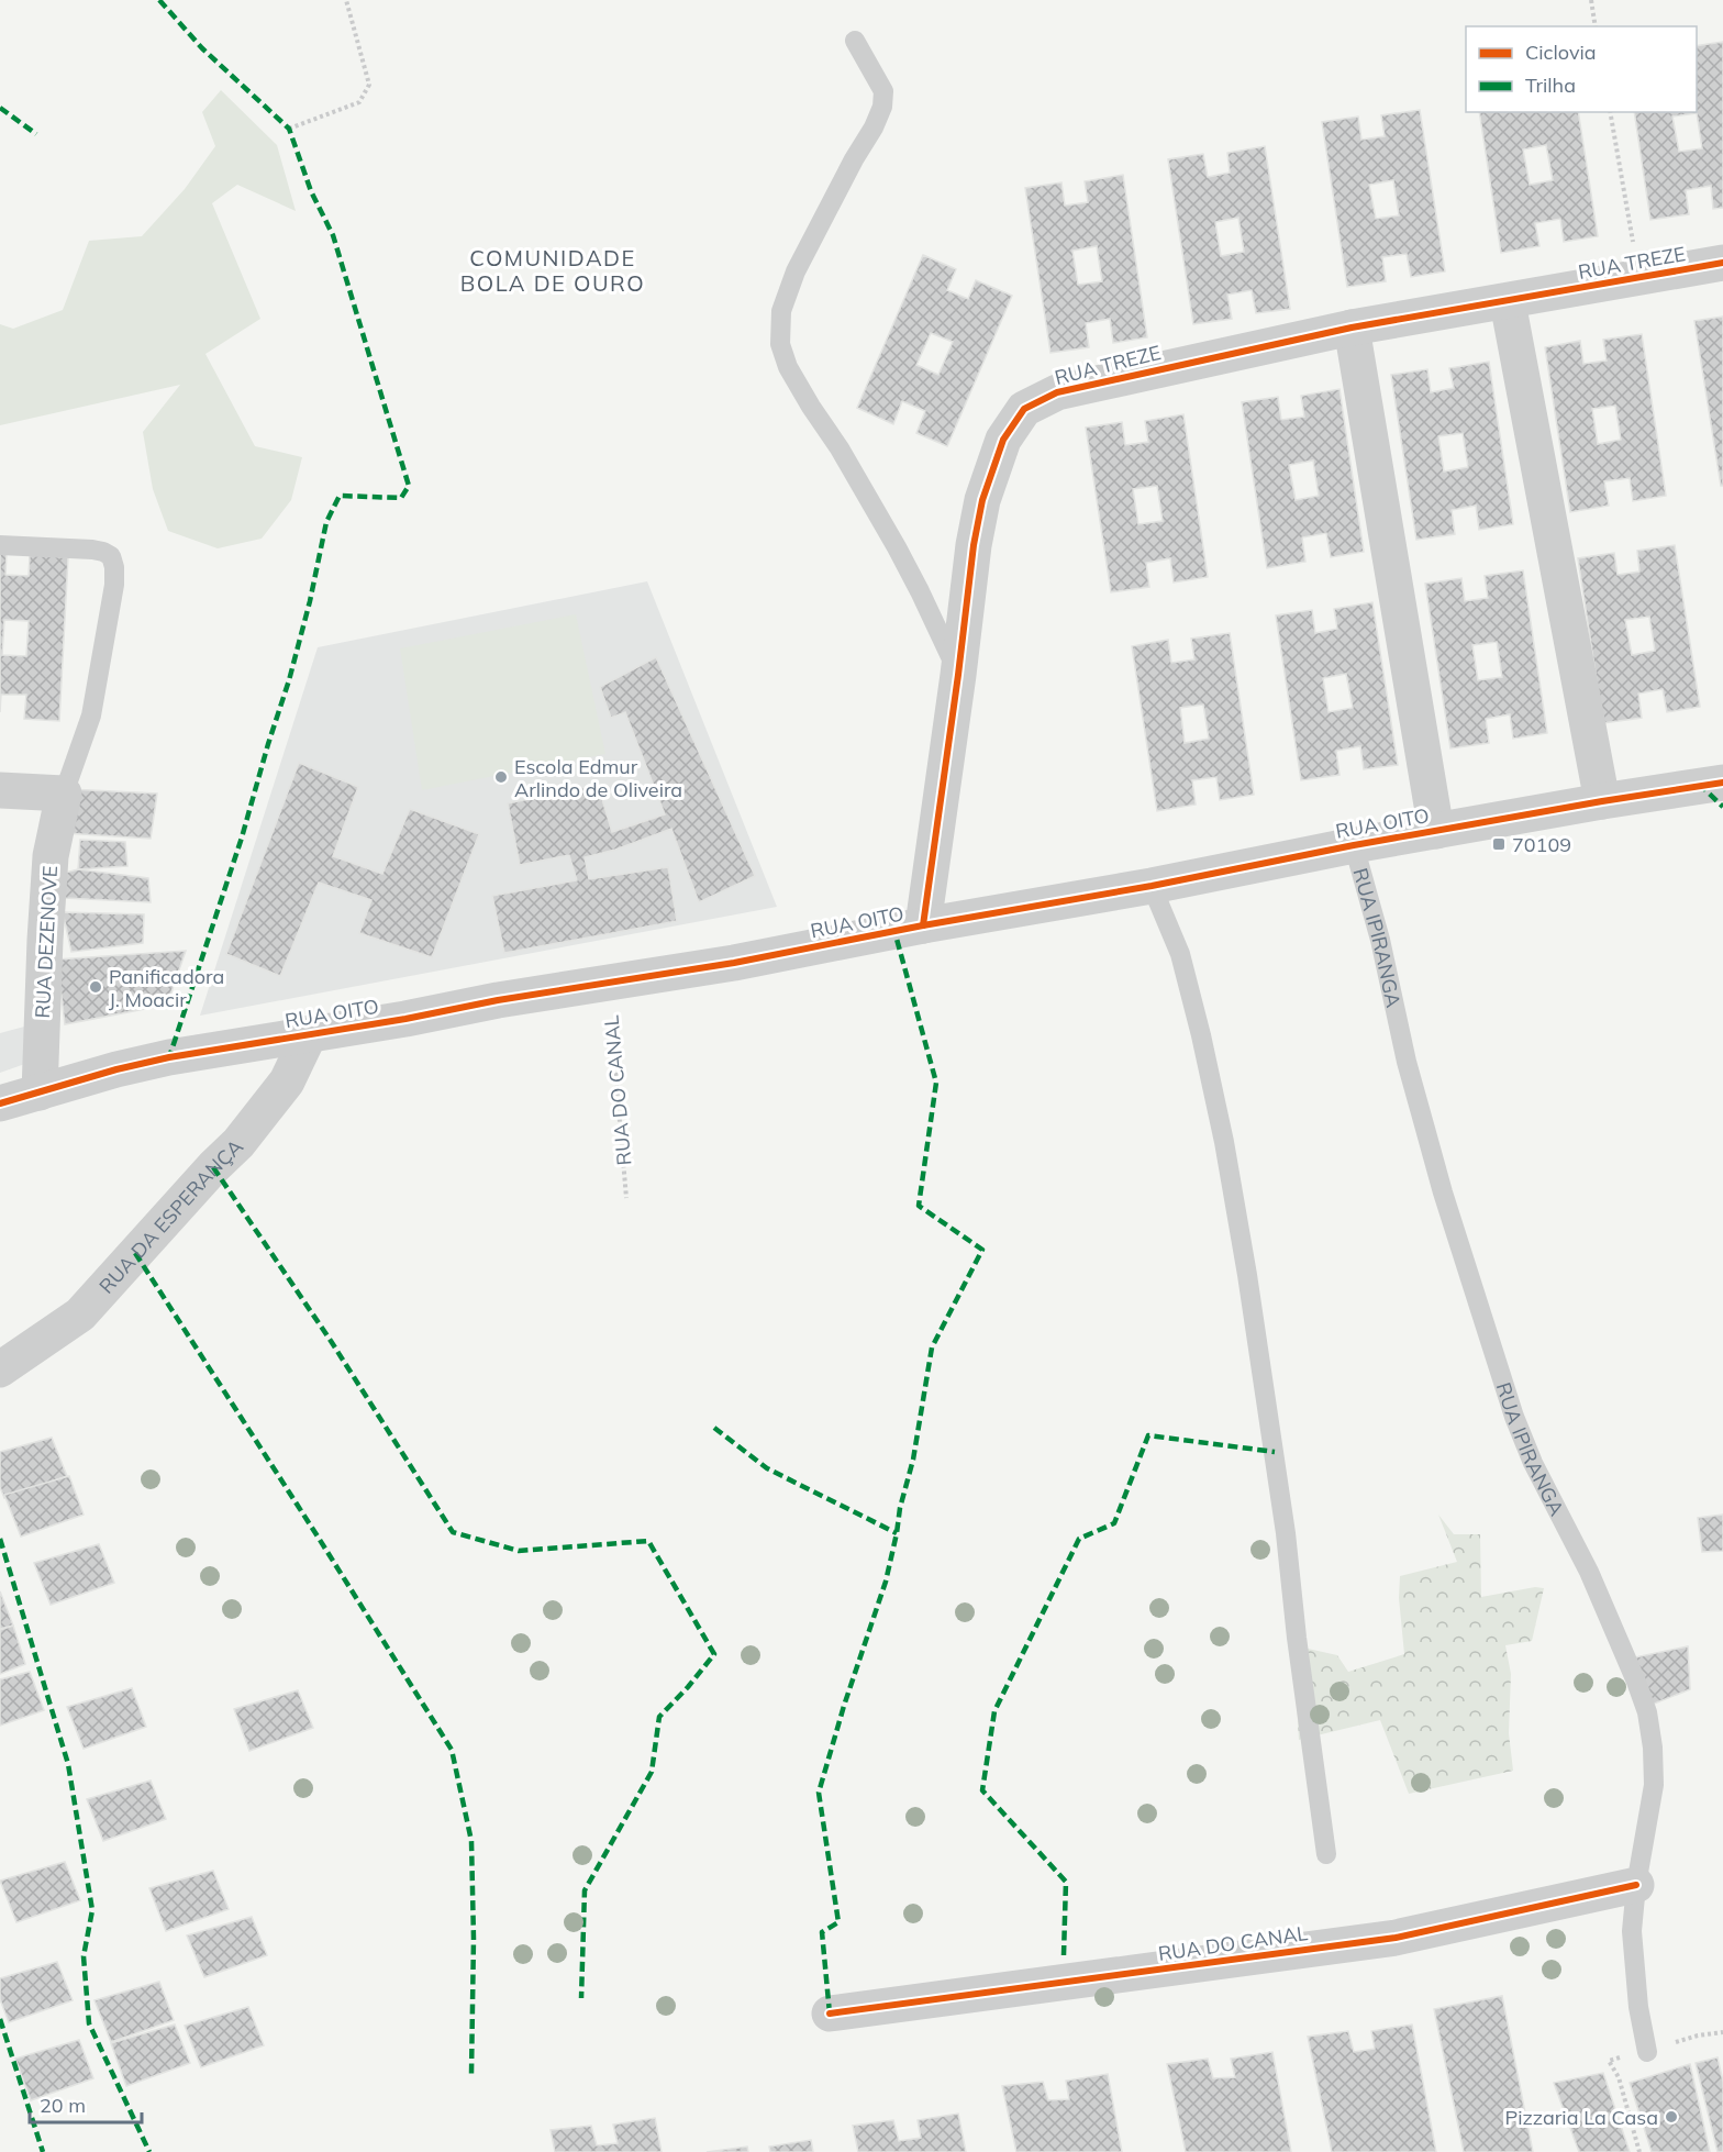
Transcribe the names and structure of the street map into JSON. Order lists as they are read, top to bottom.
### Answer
{
  "streets": {
    "street": [
      "RUA TREZE",
      "RUA OITO",
      "RUA DEZENOVE",
      "RUA DO CANAL",
      "RUA DA ESPERANÇA"
    ],
    "lane": ["RUA IPIRANGA"]
  },
  "crossings": [
    ["RUA TREZE", "RUA OITO"],
    ["RUA OITO", "RUA IPIRANGA"],
    ["RUA OITO", "RUA DEZENOVE"],
    ["RUA OITO", "RUA DO CANAL"],
    ["RUA OITO", "RUA DA ESPERANÇA"],
    ["RUA IPIRANGA", "RUA DO CANAL"]
  ],
  "districts": ["COMUNIDADE BOLA DE OURO"],
  "places": {
    "other": ["Escola Edmur Arlindo de Oliveira", "Panificadora J. Moacir", "Pizzaria La Casa"],
    "transit": ["70109"]
  },
  "legend": ["Ciclovia", "Trilha"],
  "scale_bar": "20 m"
}
